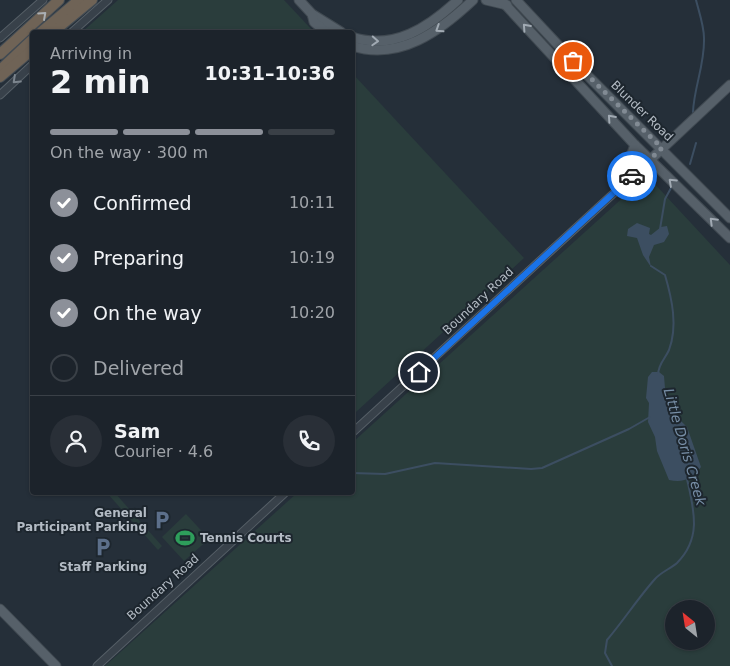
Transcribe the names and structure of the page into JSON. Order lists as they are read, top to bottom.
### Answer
{
  "streets": {
    "main road": ["Blunder Road", "Boundary Road"]
  },
  "crossings": [
    ["Blunder Road", "Boundary Road"]
  ],
  "water": ["Little Doris Creek"],
  "places": {
    "parking": ["General Participant Parking", "Staff Parking"],
    "sports": ["Tennis Courts"]
  },
  "north": "top left",
  "page": {
    "heading": ["2 min", "Arriving in", "10:31–10:36"],
    "panel": ["Sam", "Courier · 4.6"],
    "bar": "On the way · 300 m",
    "list": [
      ["Confirmed", "10:11"],
      ["Preparing", "10:19"],
      ["On the way", "10:20"],
      "Delivered"
    ]
  }
}
